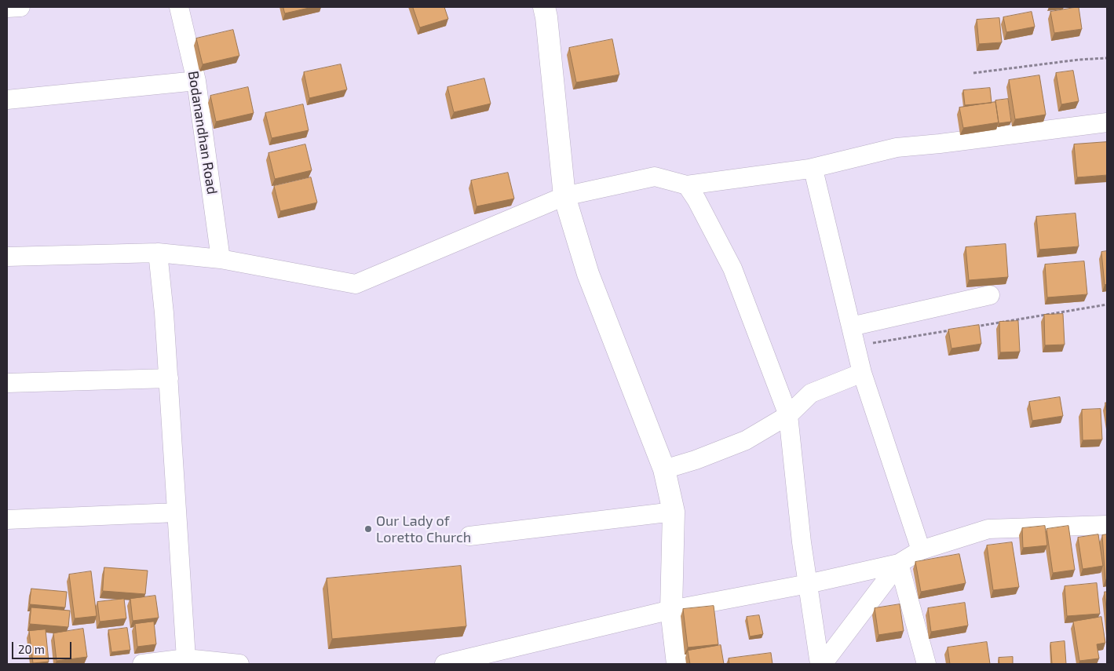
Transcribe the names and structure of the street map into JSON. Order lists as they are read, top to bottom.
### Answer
{
  "streets": {
    "street": ["Bodanandhan Road"]
  },
  "places": ["Our Lady of Loretto Church"],
  "scale_bar": "20 m"
}
